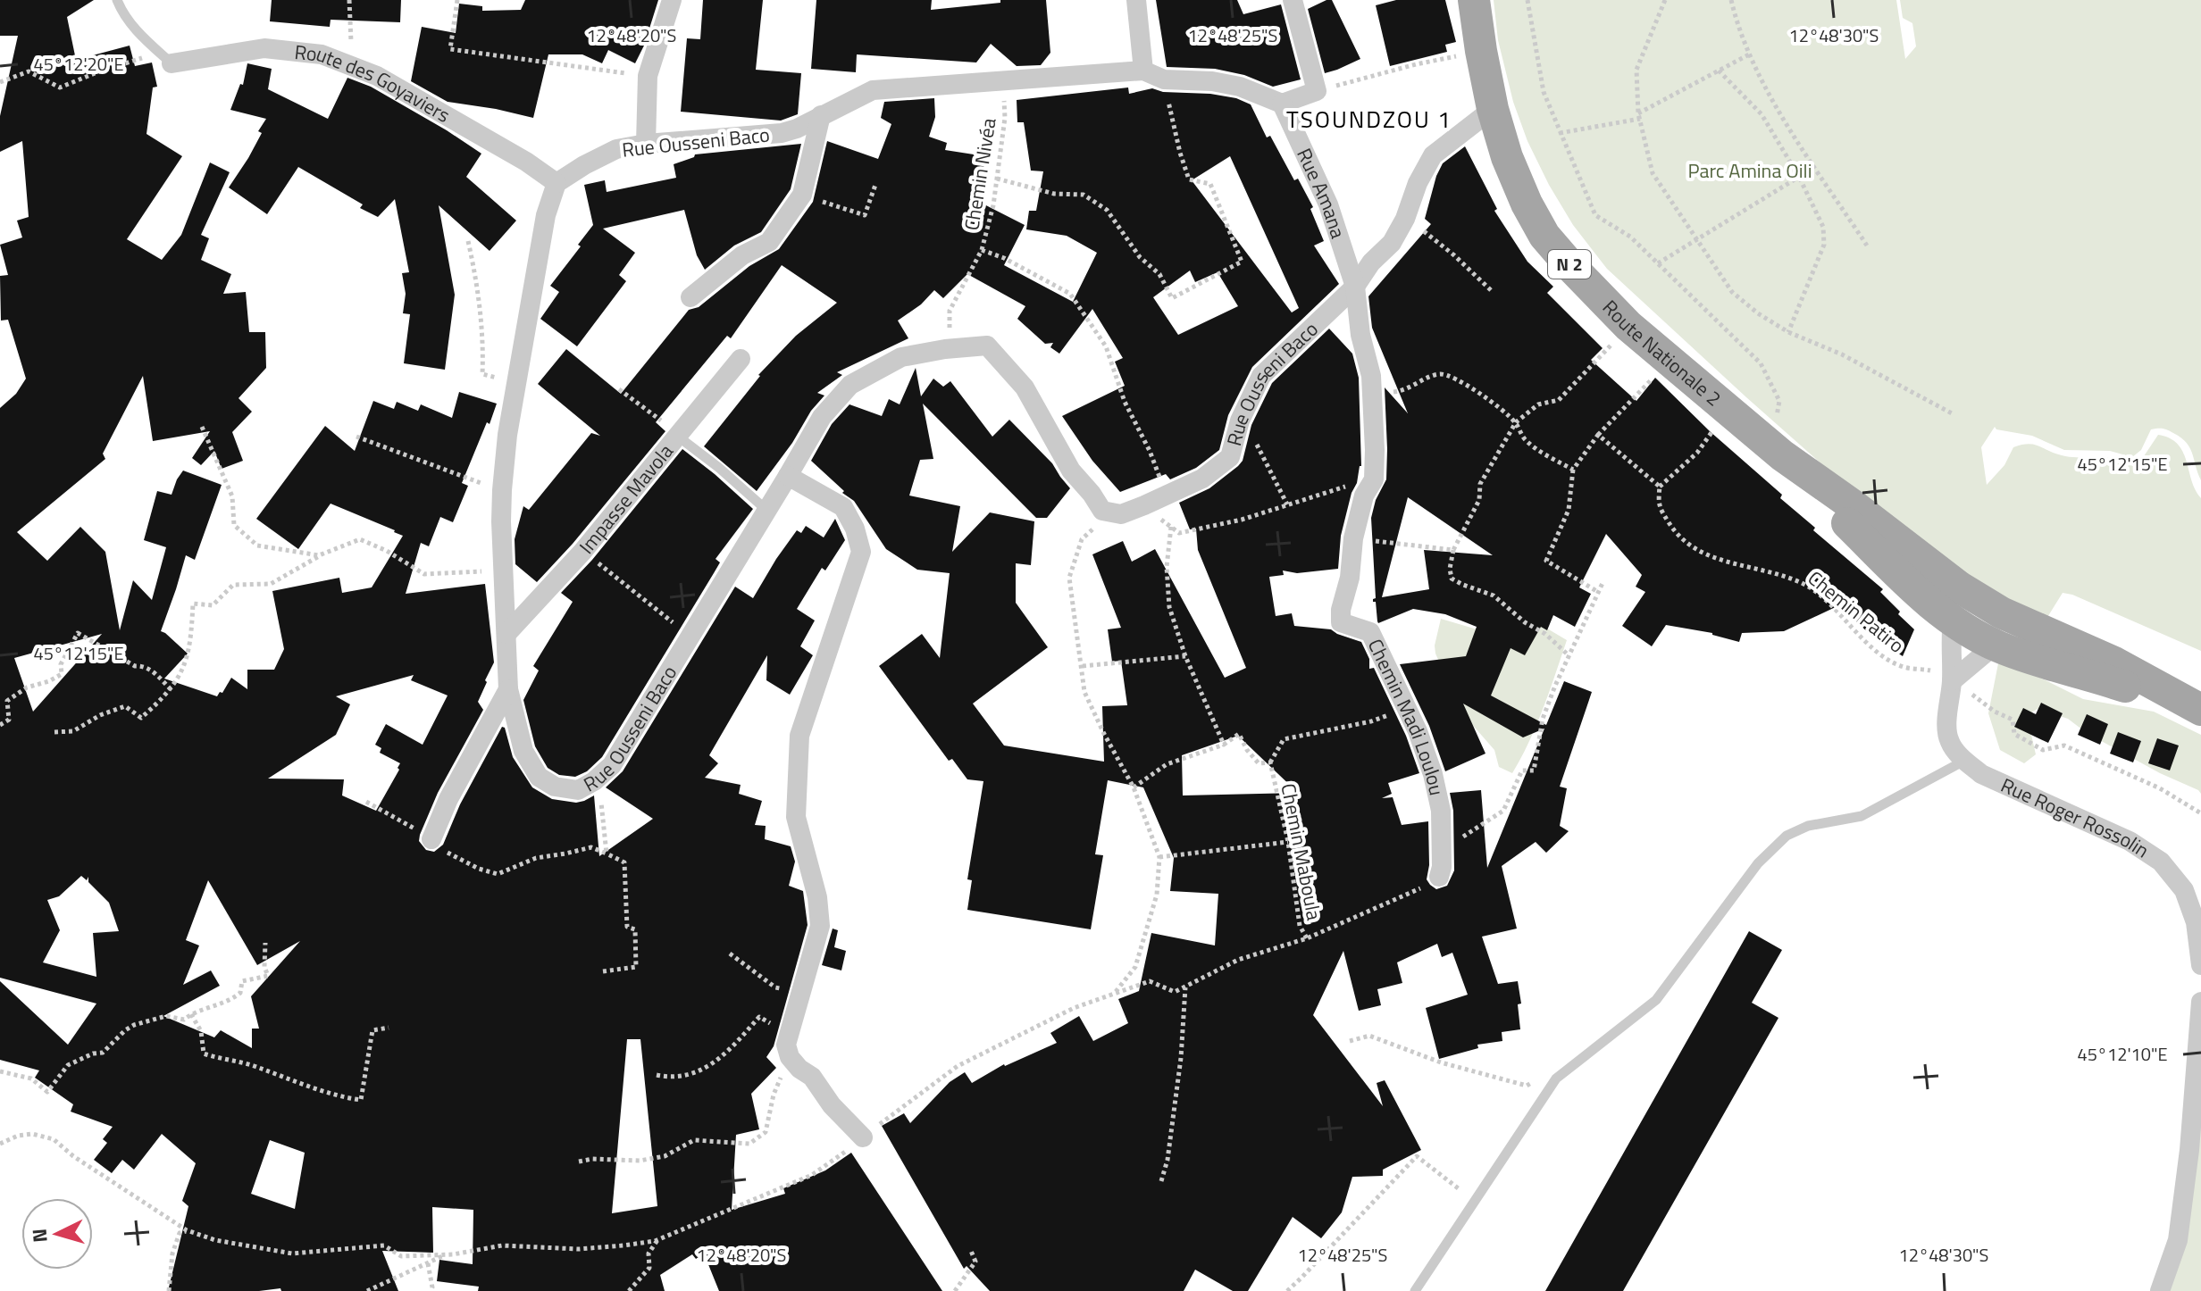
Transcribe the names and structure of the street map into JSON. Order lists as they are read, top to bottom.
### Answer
{
  "streets": {
    "main road": ["N 2", "Route Nationale 2"],
    "street": [
      "Route des Goyaviers",
      "Rue Ousseni Baco",
      "Rue Amana",
      "Impasse Mavola",
      "Chemin Madi Loulou",
      "Rue Roger Rossolin"
    ],
    "path": ["Chemin Nivéa", "Chemin Patiro", "Chemin Maboula"]
  },
  "crossings": [
    ["Route des Goyaviers", "Rue Ousseni Baco"],
    ["Rue Ousseni Baco", "Chemin Nivéa"],
    ["Rue Ousseni Baco", "Rue Amana"],
    ["Rue Ousseni Baco", "Route Nationale 2"],
    ["Rue Ousseni Baco", "Impasse Mavola"],
    ["Rue Ousseni Baco", "Chemin Madi Loulou"],
    ["Rue Amana", "Chemin Madi Loulou"],
    ["Route Nationale 2", "Rue Roger Rossolin"],
    ["Chemin Patiro", "Rue Roger Rossolin"]
  ],
  "districts": ["TSOUNDZOU 1"],
  "parks": ["Parc Amina Oili"],
  "north": "left",
  "coordinates": [
    "12°48'20\"S",
    "12°48'25\"S",
    "12°48'30\"S",
    "45°12'20\"E",
    "45°12'15\"E",
    "45°12'10\"E"
  ]
}
